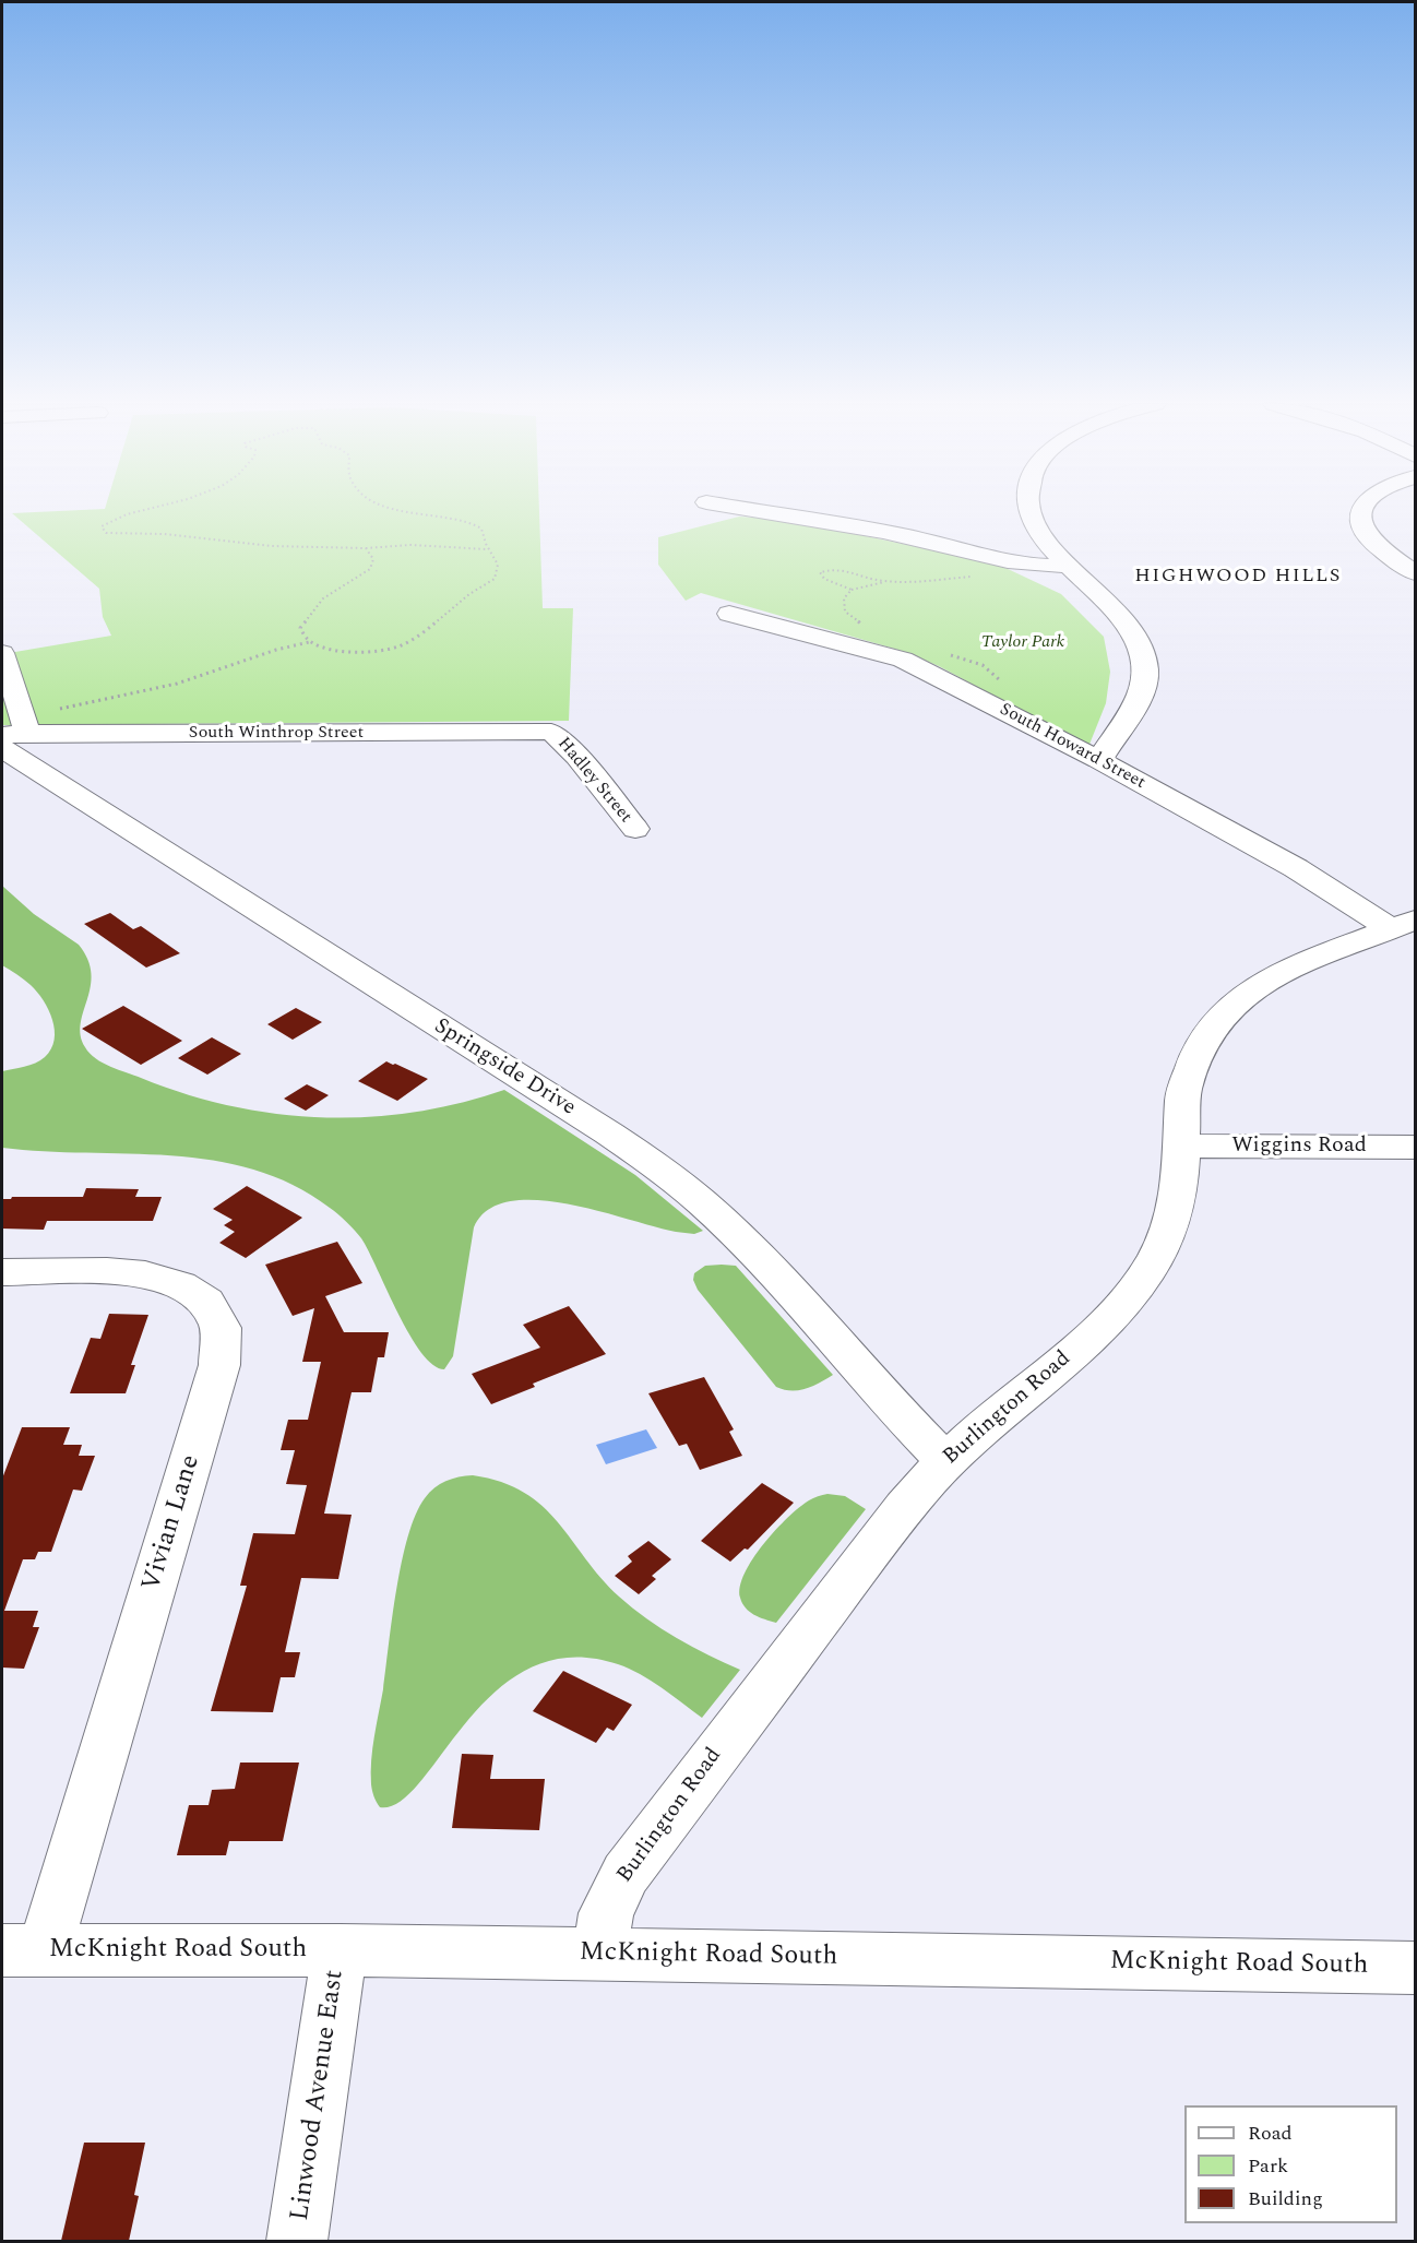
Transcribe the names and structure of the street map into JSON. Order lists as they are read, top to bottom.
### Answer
{
  "streets": {
    "street": [
      "South Winthrop Street",
      "South Howard Street",
      "Hadley Street",
      "Springside Drive",
      "Wiggins Road",
      "Burlington Road",
      "Vivian Lane",
      "McKnight Road South",
      "Linwood Avenue East"
    ]
  },
  "crossings": [
    ["South Winthrop Street", "Hadley Street"],
    ["South Winthrop Street", "Springside Drive"],
    ["South Howard Street", "Burlington Road"],
    ["Springside Drive", "Burlington Road"],
    ["Wiggins Road", "Burlington Road"],
    ["Burlington Road", "McKnight Road South"],
    ["Vivian Lane", "McKnight Road South"],
    ["McKnight Road South", "Linwood Avenue East"]
  ],
  "districts": ["HIGHWOOD HILLS"],
  "parks": ["Taylor Park"],
  "legend": ["Road", "Park", "Building"]
}
